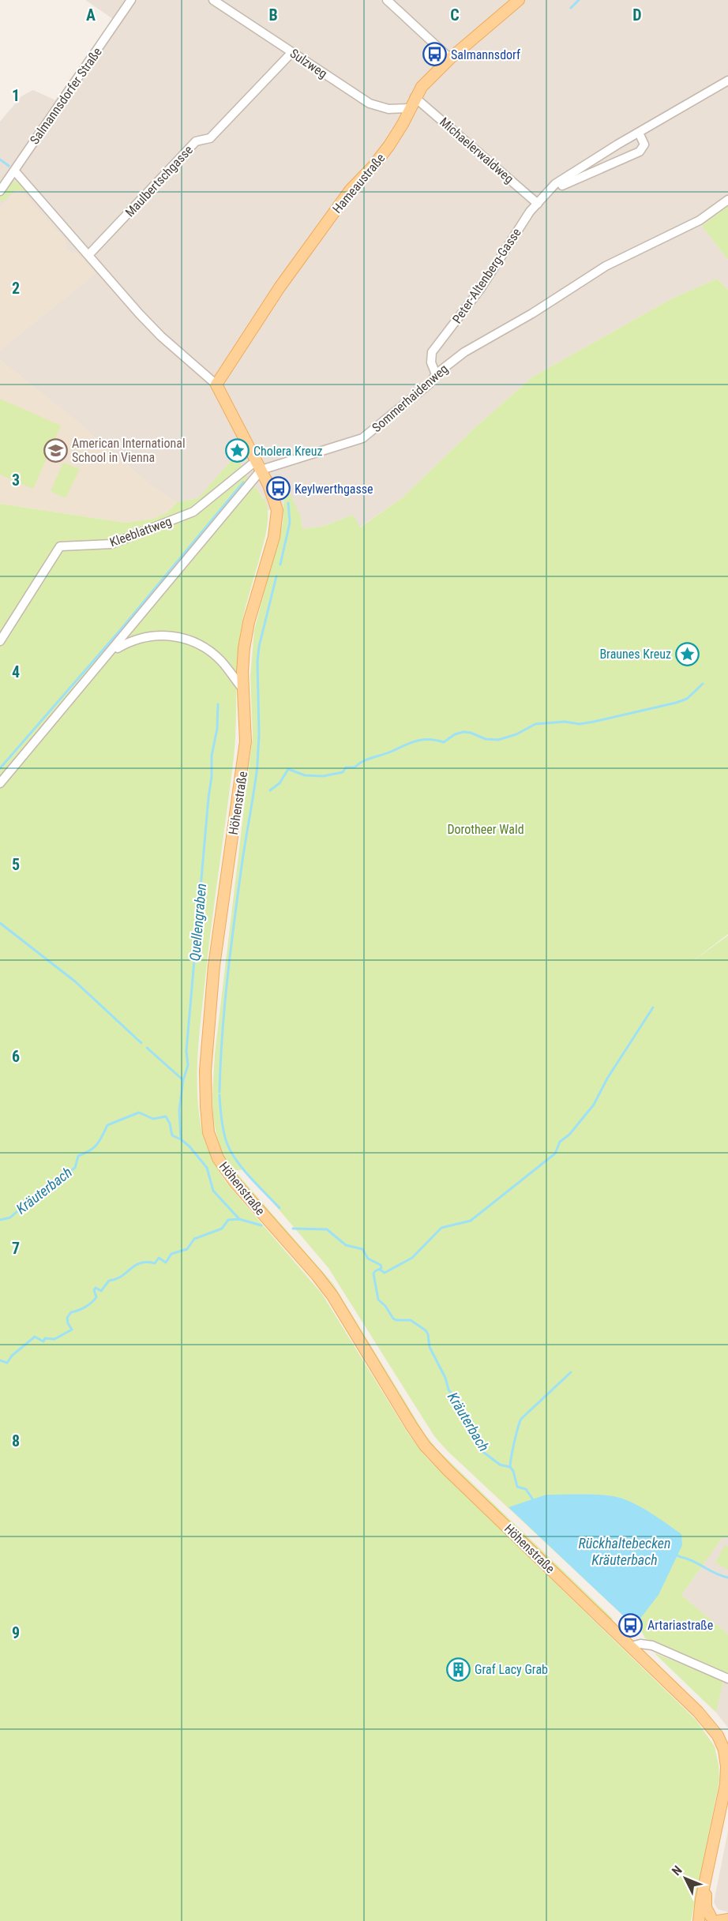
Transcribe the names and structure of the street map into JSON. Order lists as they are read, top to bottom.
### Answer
{
  "streets": {
    "main road": ["Hameaustraße", "Höhenstraße"],
    "street": [
      "Sulzweg",
      "Salmannsdorfer Straße",
      "Michaelerwaldweg",
      "Maulbertschgasse",
      "Peter-Altenberg-Gasse",
      "Sommerhaidenweg",
      "Kleeblattweg"
    ]
  },
  "crossings": [
    ["Sulzweg", "Maulbertschgasse"],
    ["Sulzweg", "Hameaustraße"],
    ["Michaelerwaldweg", "Hameaustraße"],
    ["Michaelerwaldweg", "Peter-Altenberg-Gasse"],
    ["Peter-Altenberg-Gasse", "Sommerhaidenweg"],
    ["Sommerhaidenweg", "Kleeblattweg"]
  ],
  "water": ["Quellengraben", "Kräuterbach", "Rückhaltebecken Kräuterbach"],
  "parks": ["Dorotheer Wald"],
  "places": {
    "bus stop": ["Salmannsdorf", "Keylwerthgasse", "Artariastraße"],
    "school or university": ["American International School in Vienna"],
    "place": ["Cholera Kreuz", "Braunes Kreuz"],
    "building": ["Graf Lacy Grab"]
  },
  "north": "top left",
  "grid": {
    "columns": [
      "A",
      "B",
      "C",
      "D"
    ],
    "rows": [
      "1",
      "2",
      "3",
      "4",
      "5",
      "6",
      "7",
      "8",
      "9"
    ]
  }
}
